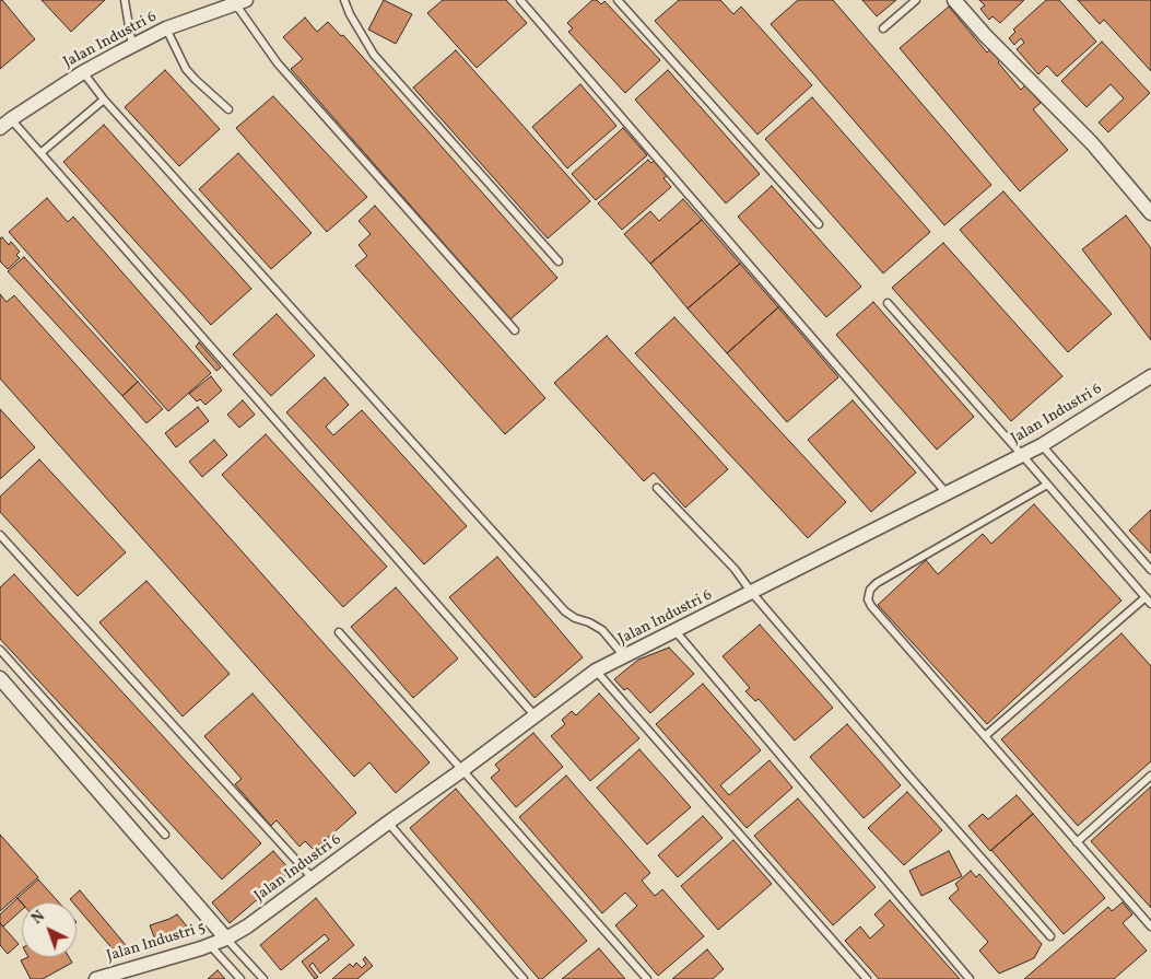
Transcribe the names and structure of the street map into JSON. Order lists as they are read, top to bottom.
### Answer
{
  "streets": {
    "street": ["Jalan Industri 6", "Jalan Industri 5"]
  },
  "crossings": [
    ["Jalan Industri 6", "Jalan Industri 5"]
  ],
  "north": "top left"
}
